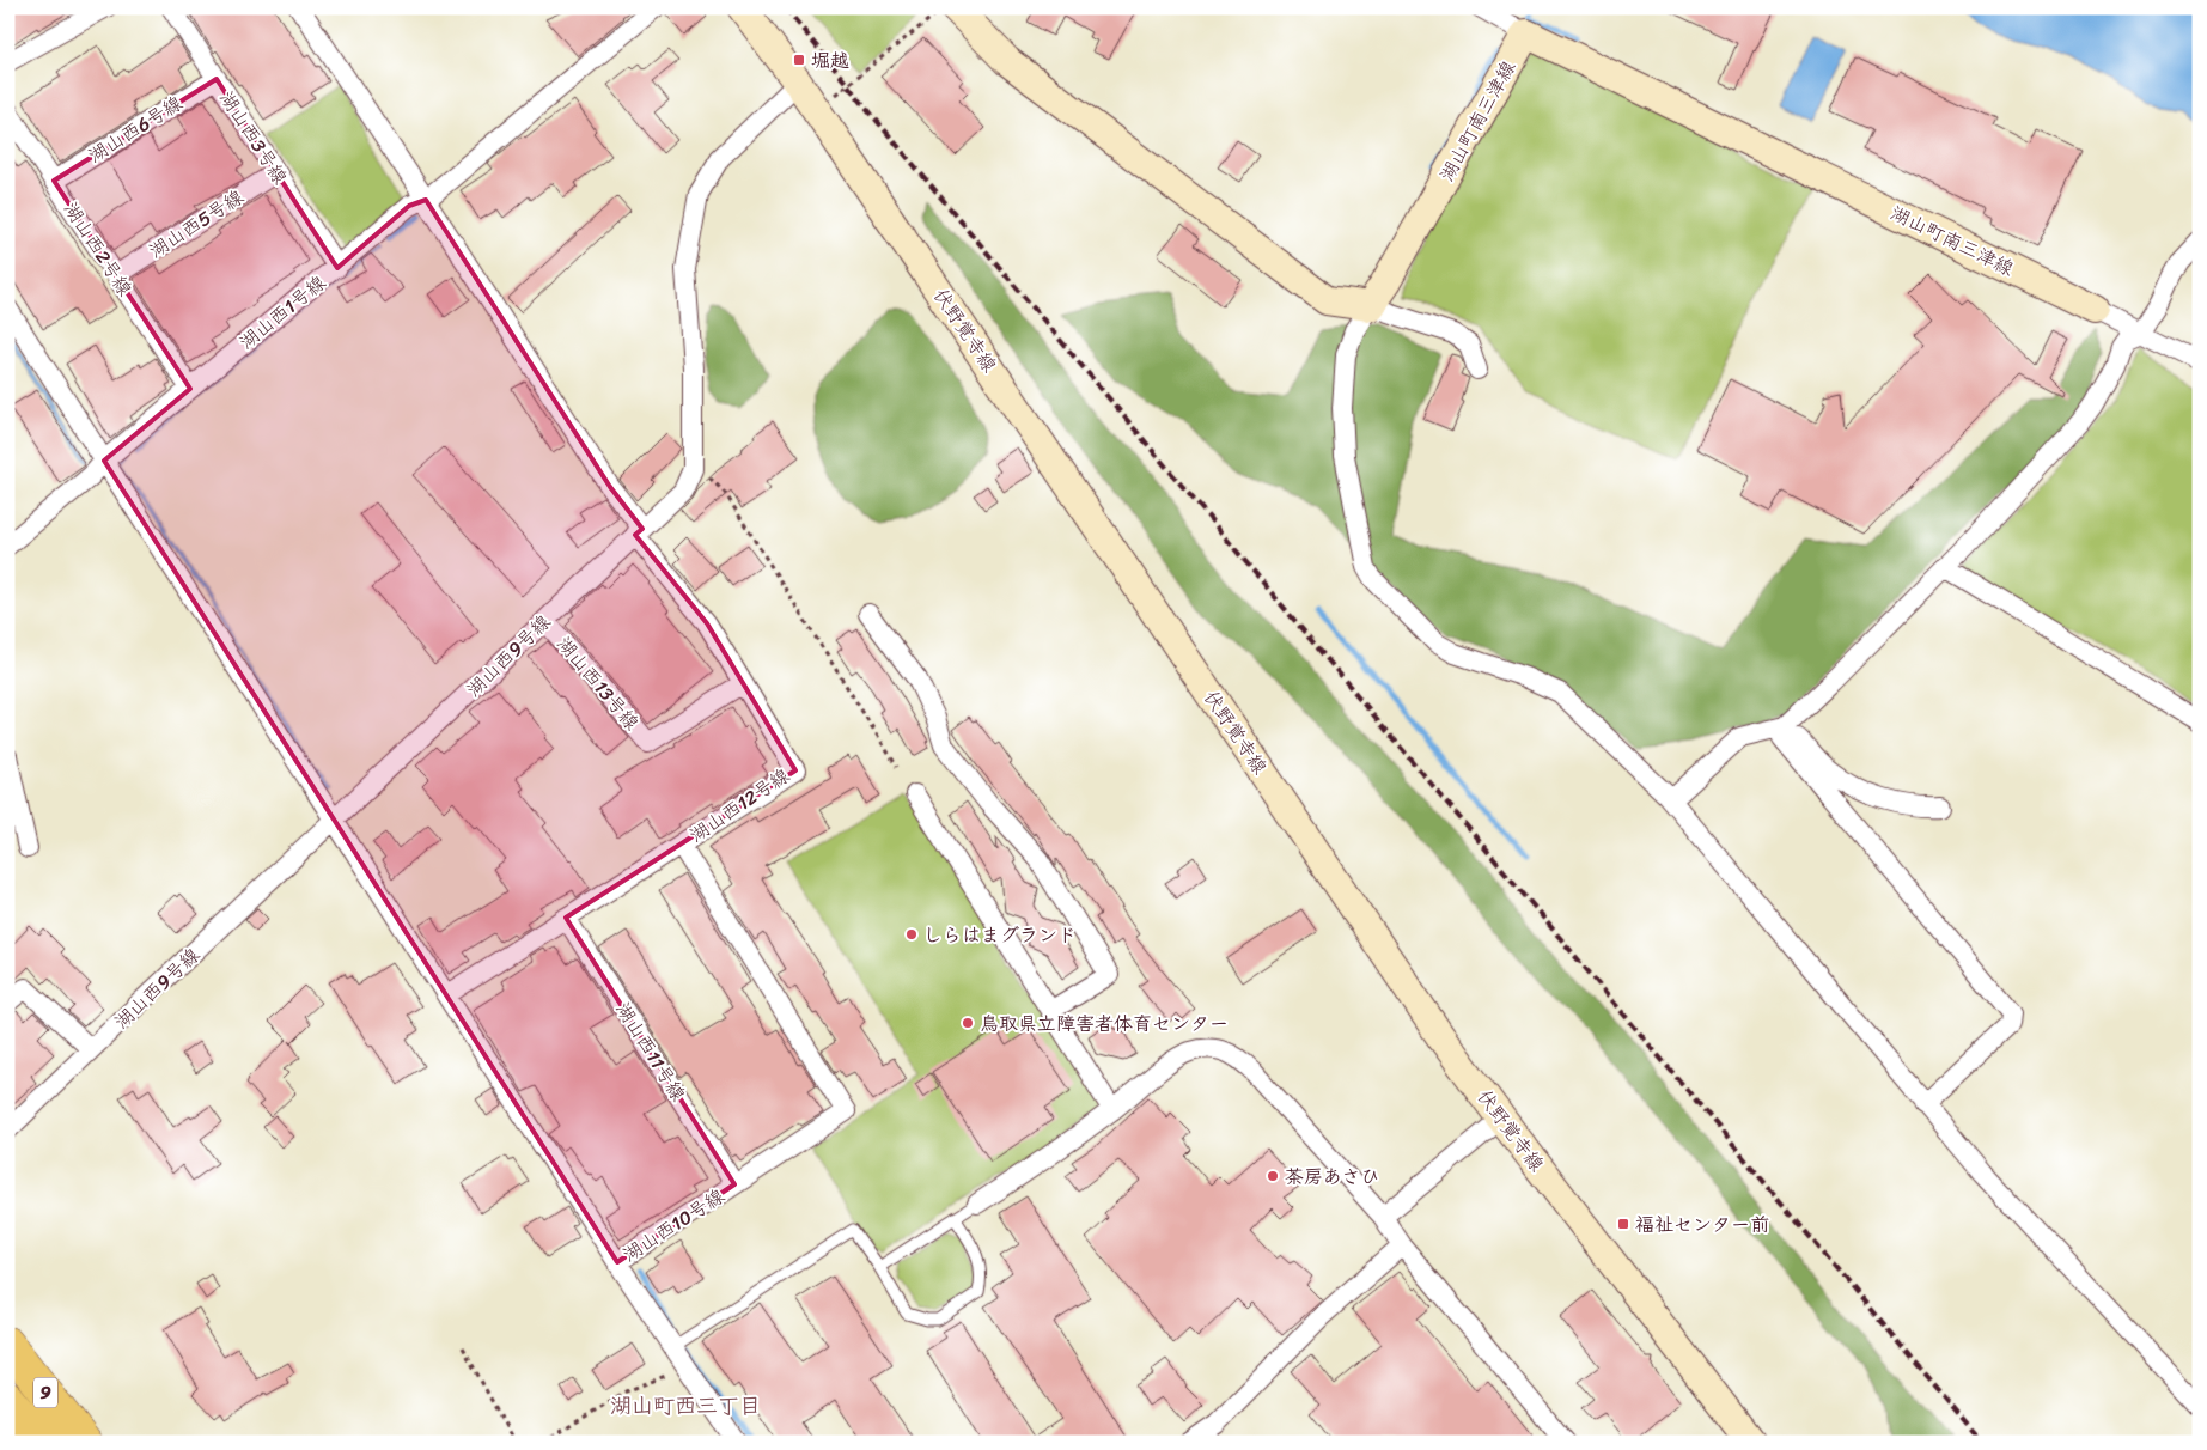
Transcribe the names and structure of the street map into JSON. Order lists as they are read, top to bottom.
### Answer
{
  "streets": {
    "highway": ["9"],
    "main road": ["湖山町南三津線", "伏野覚寺線"],
    "street": [
      "湖山西6号線",
      "湖山西3号線",
      "湖山西5号線",
      "湖山西2号線",
      "湖山西1号線",
      "湖山西9号線",
      "湖山西13号線",
      "湖山西12号線",
      "湖山西11号線",
      "湖山西10号線"
    ]
  },
  "crossings": [
    ["湖山西6号線", "湖山西3号線"],
    ["湖山西6号線", "湖山西2号線"],
    ["湖山西3号線", "湖山西5号線"],
    ["湖山西3号線", "湖山西1号線"],
    ["湖山西5号線", "湖山西2号線"],
    ["湖山西2号線", "湖山西1号線"],
    ["湖山西1号線", "湖山西12号線"],
    ["湖山西1号線", "湖山西10号線"],
    ["伏野覚寺線", "湖山西9号線"],
    ["湖山西9号線", "湖山西13号線"],
    ["湖山西9号線", "湖山西12号線"],
    ["湖山西9号線", "湖山西10号線"],
    ["湖山西13号線", "湖山西12号線"],
    ["湖山西12号線", "湖山西11号線"],
    ["湖山西12号線", "湖山西10号線"],
    ["湖山西11号線", "湖山西10号線"]
  ],
  "districts": ["湖山町西三丁目"],
  "places": {
    "transit": ["堀越", "福祉センター前"],
    "other": ["しらはまグランド", "鳥取県立障害者体育センター", "茶房あさひ"]
  }
}
